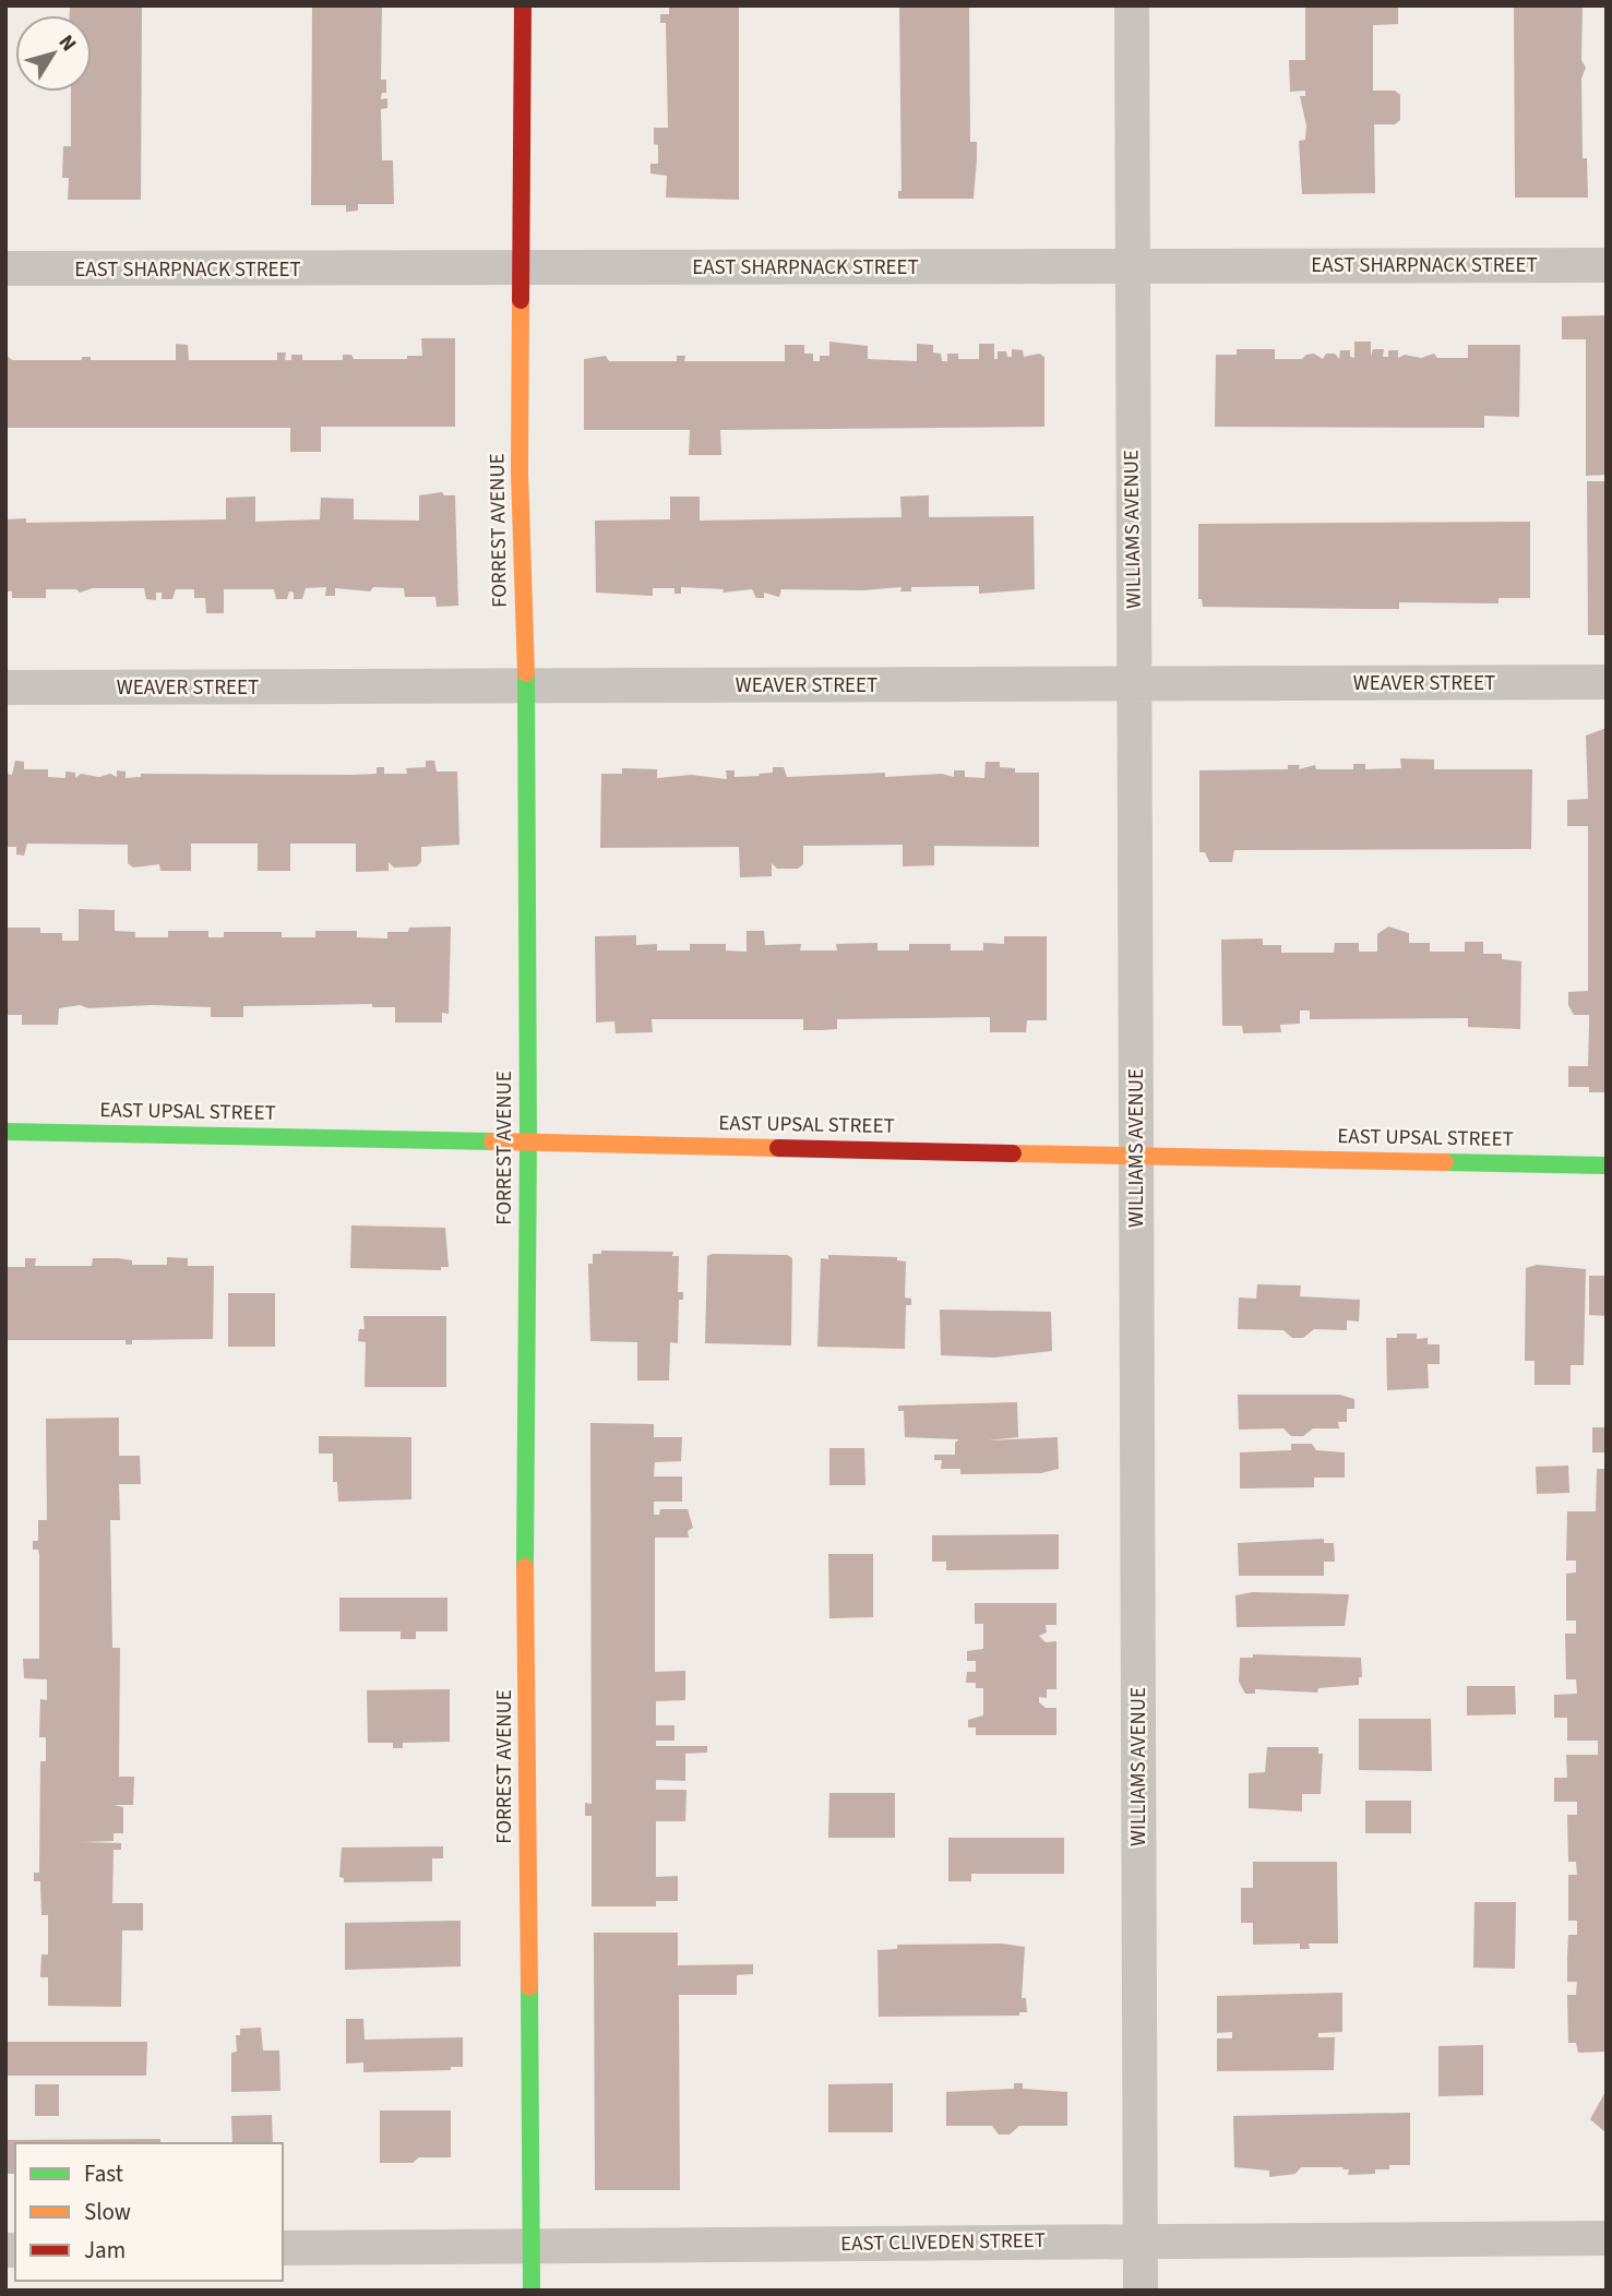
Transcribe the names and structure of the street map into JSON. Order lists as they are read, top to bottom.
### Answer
{
  "streets": {
    "street": [
      "EAST SHARPNACK STREET",
      "WILLIAMS AVENUE",
      "FORREST AVENUE",
      "WEAVER STREET",
      "EAST UPSAL STREET",
      "EAST CLIVEDEN STREET"
    ]
  },
  "crossings": [
    ["EAST SHARPNACK STREET", "WILLIAMS AVENUE"],
    ["EAST SHARPNACK STREET", "FORREST AVENUE"],
    ["WILLIAMS AVENUE", "WEAVER STREET"],
    ["WILLIAMS AVENUE", "EAST UPSAL STREET"],
    ["WILLIAMS AVENUE", "EAST CLIVEDEN STREET"],
    ["FORREST AVENUE", "WEAVER STREET"],
    ["FORREST AVENUE", "EAST UPSAL STREET"],
    ["FORREST AVENUE", "EAST CLIVEDEN STREET"]
  ],
  "legend": ["Fast", "Slow", "Jam"],
  "north": "top right"
}
